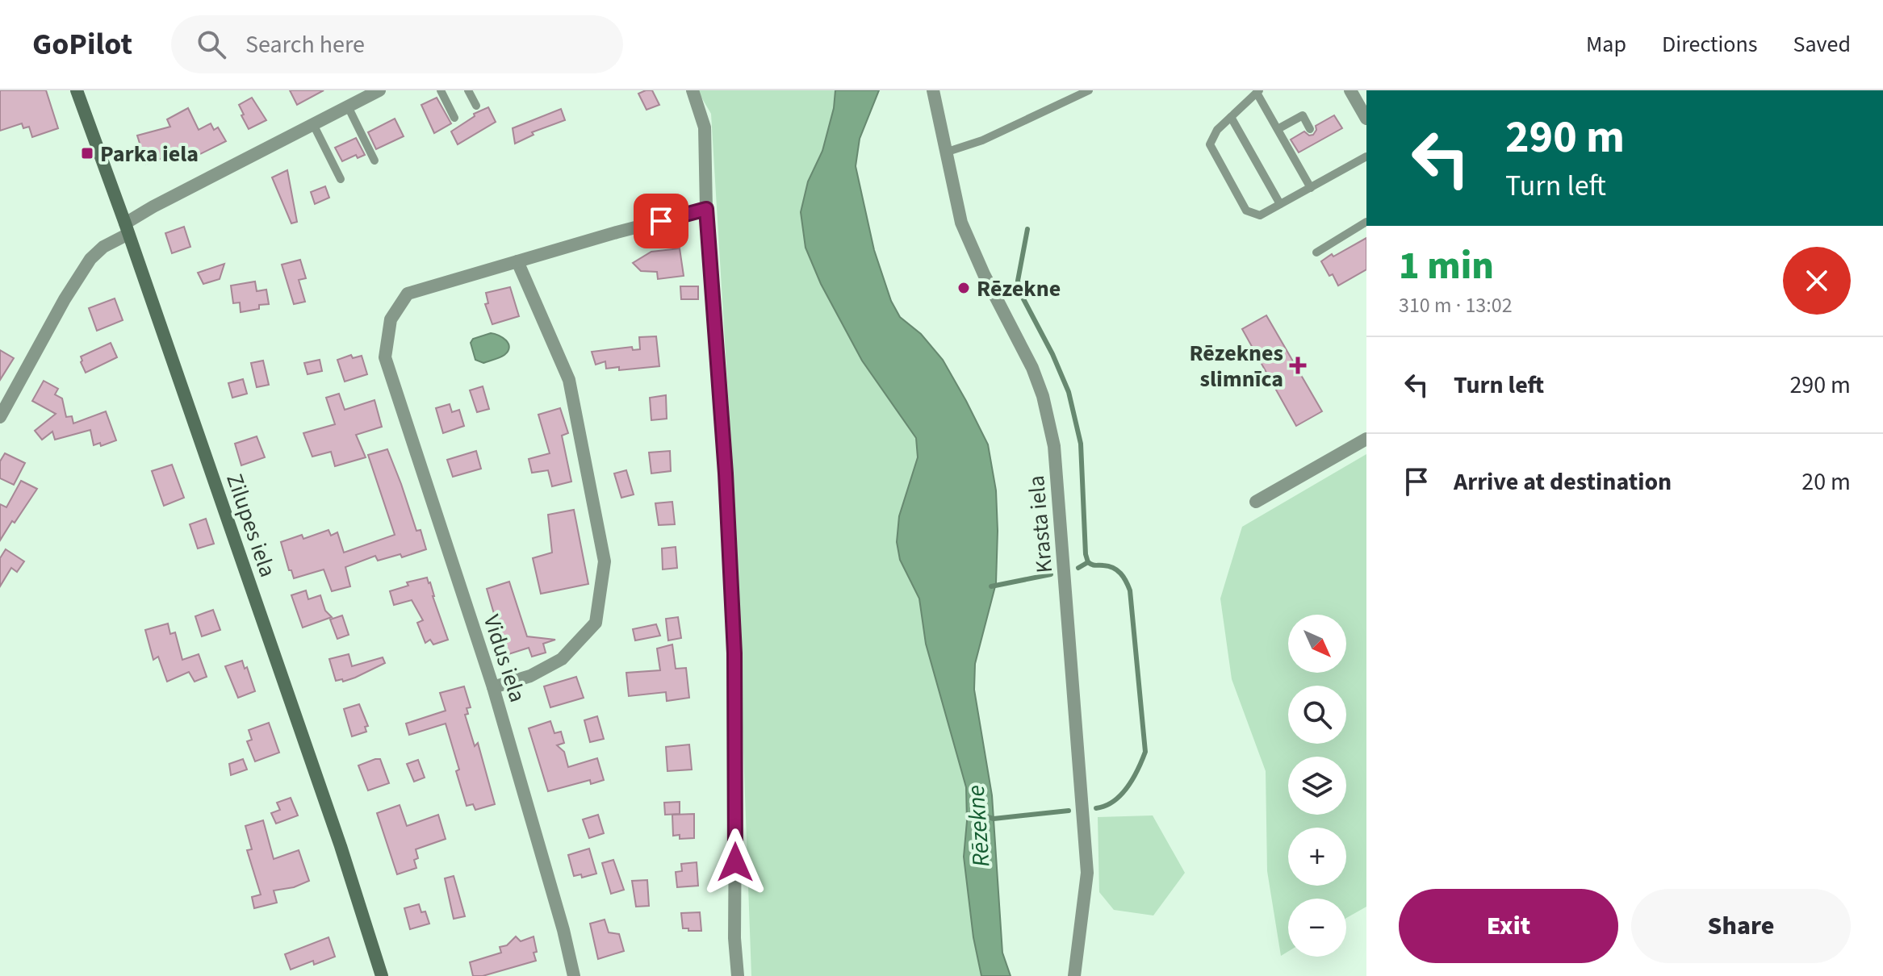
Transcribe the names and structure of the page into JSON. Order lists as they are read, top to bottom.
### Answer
{
  "streets": {
    "main road": ["Zilupes iela"],
    "street": ["Krasta iela", "Vidus iela"]
  },
  "water": ["Rēzekne"],
  "places": {
    "transit": ["Parka iela"],
    "other": ["Rēzekne"],
    "health": ["Rēzeknes slimnīca"]
  },
  "north": "bottom right",
  "page": {
    "header": "GoPilot",
    "search": "Search here",
    "nav": ["Map", "Directions", "Saved"],
    "turn": ["290 m", "Turn left"],
    "heading": ["1 min", "310 m · 13:02"],
    "list": [
      {
        "name": "Turn left",
        "value": "290 m"
      },
      {
        "name": "Arrive at destination",
        "value": "20 m"
      }
    ],
    "map_buttons": ["+", "−"],
    "buttons": ["Exit", "Share"]
  }
}
